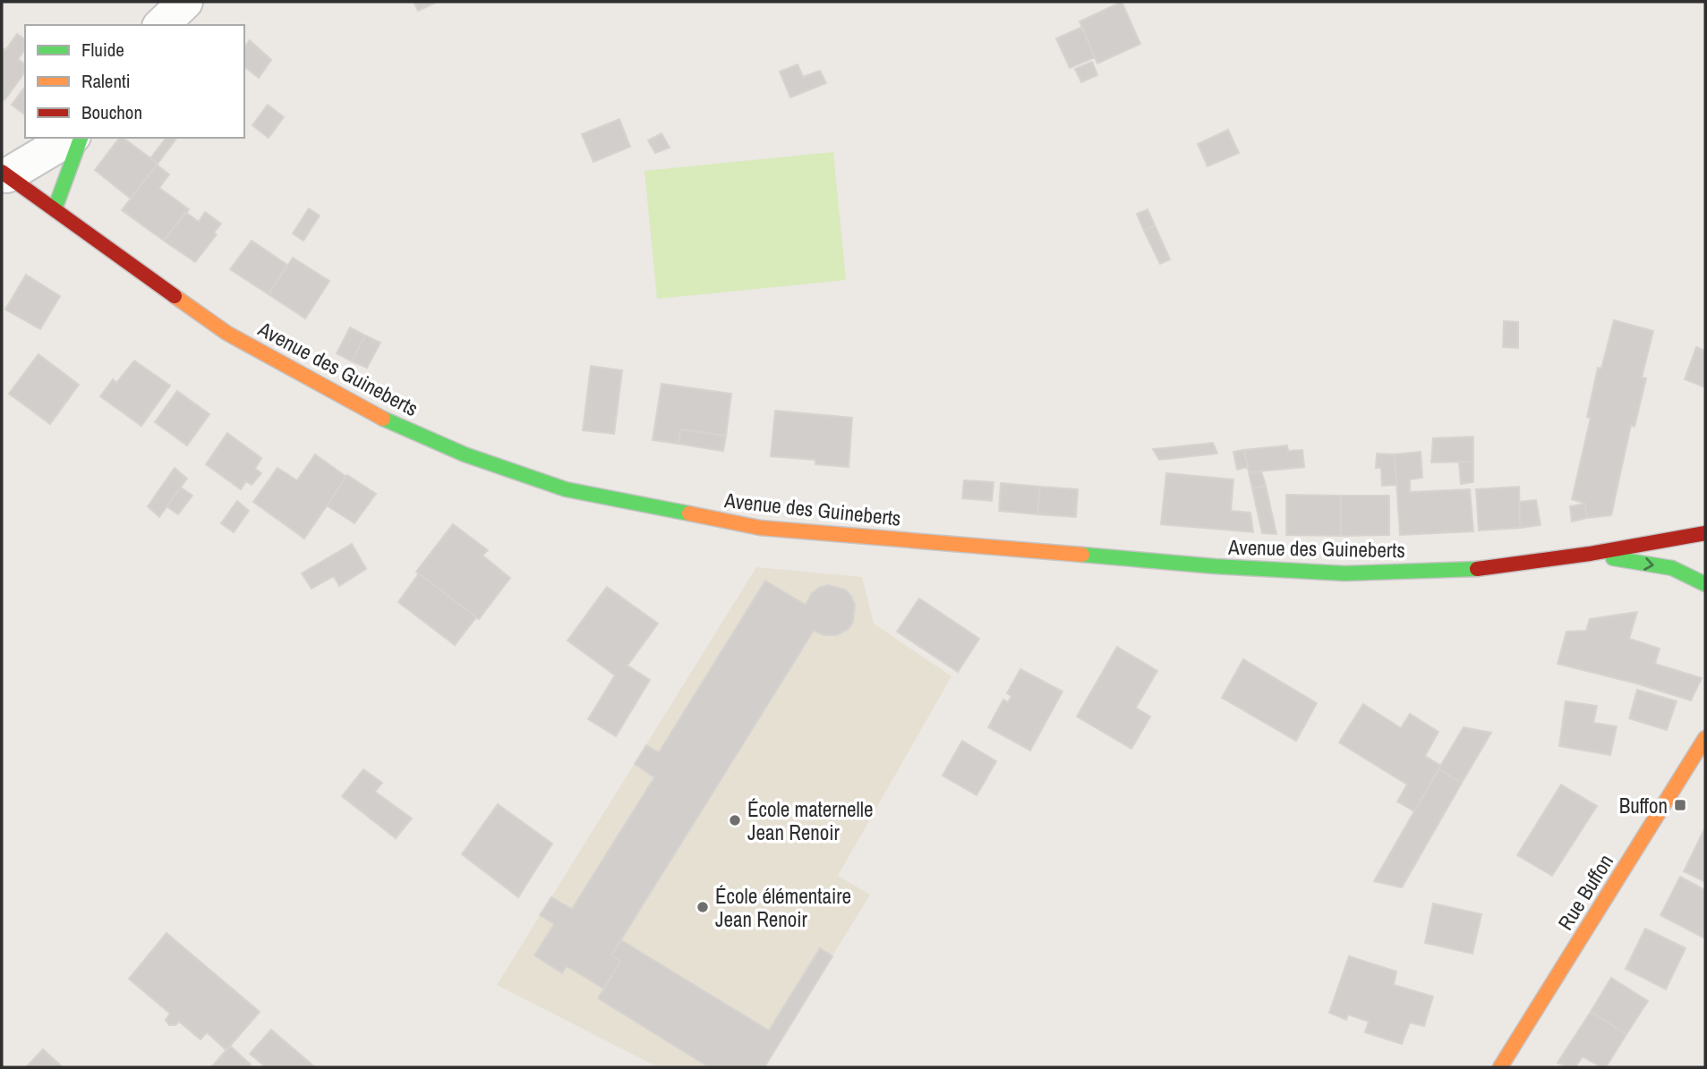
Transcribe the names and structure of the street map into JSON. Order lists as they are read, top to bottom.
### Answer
{
  "streets": {
    "street": ["Avenue des Guineberts", "Rue Buffon"]
  },
  "places": {
    "transit": ["Buffon"],
    "other": ["École maternelle Jean Renoir", "École élémentaire Jean Renoir"]
  },
  "legend": ["Fluide", "Ralenti", "Bouchon"]
}
